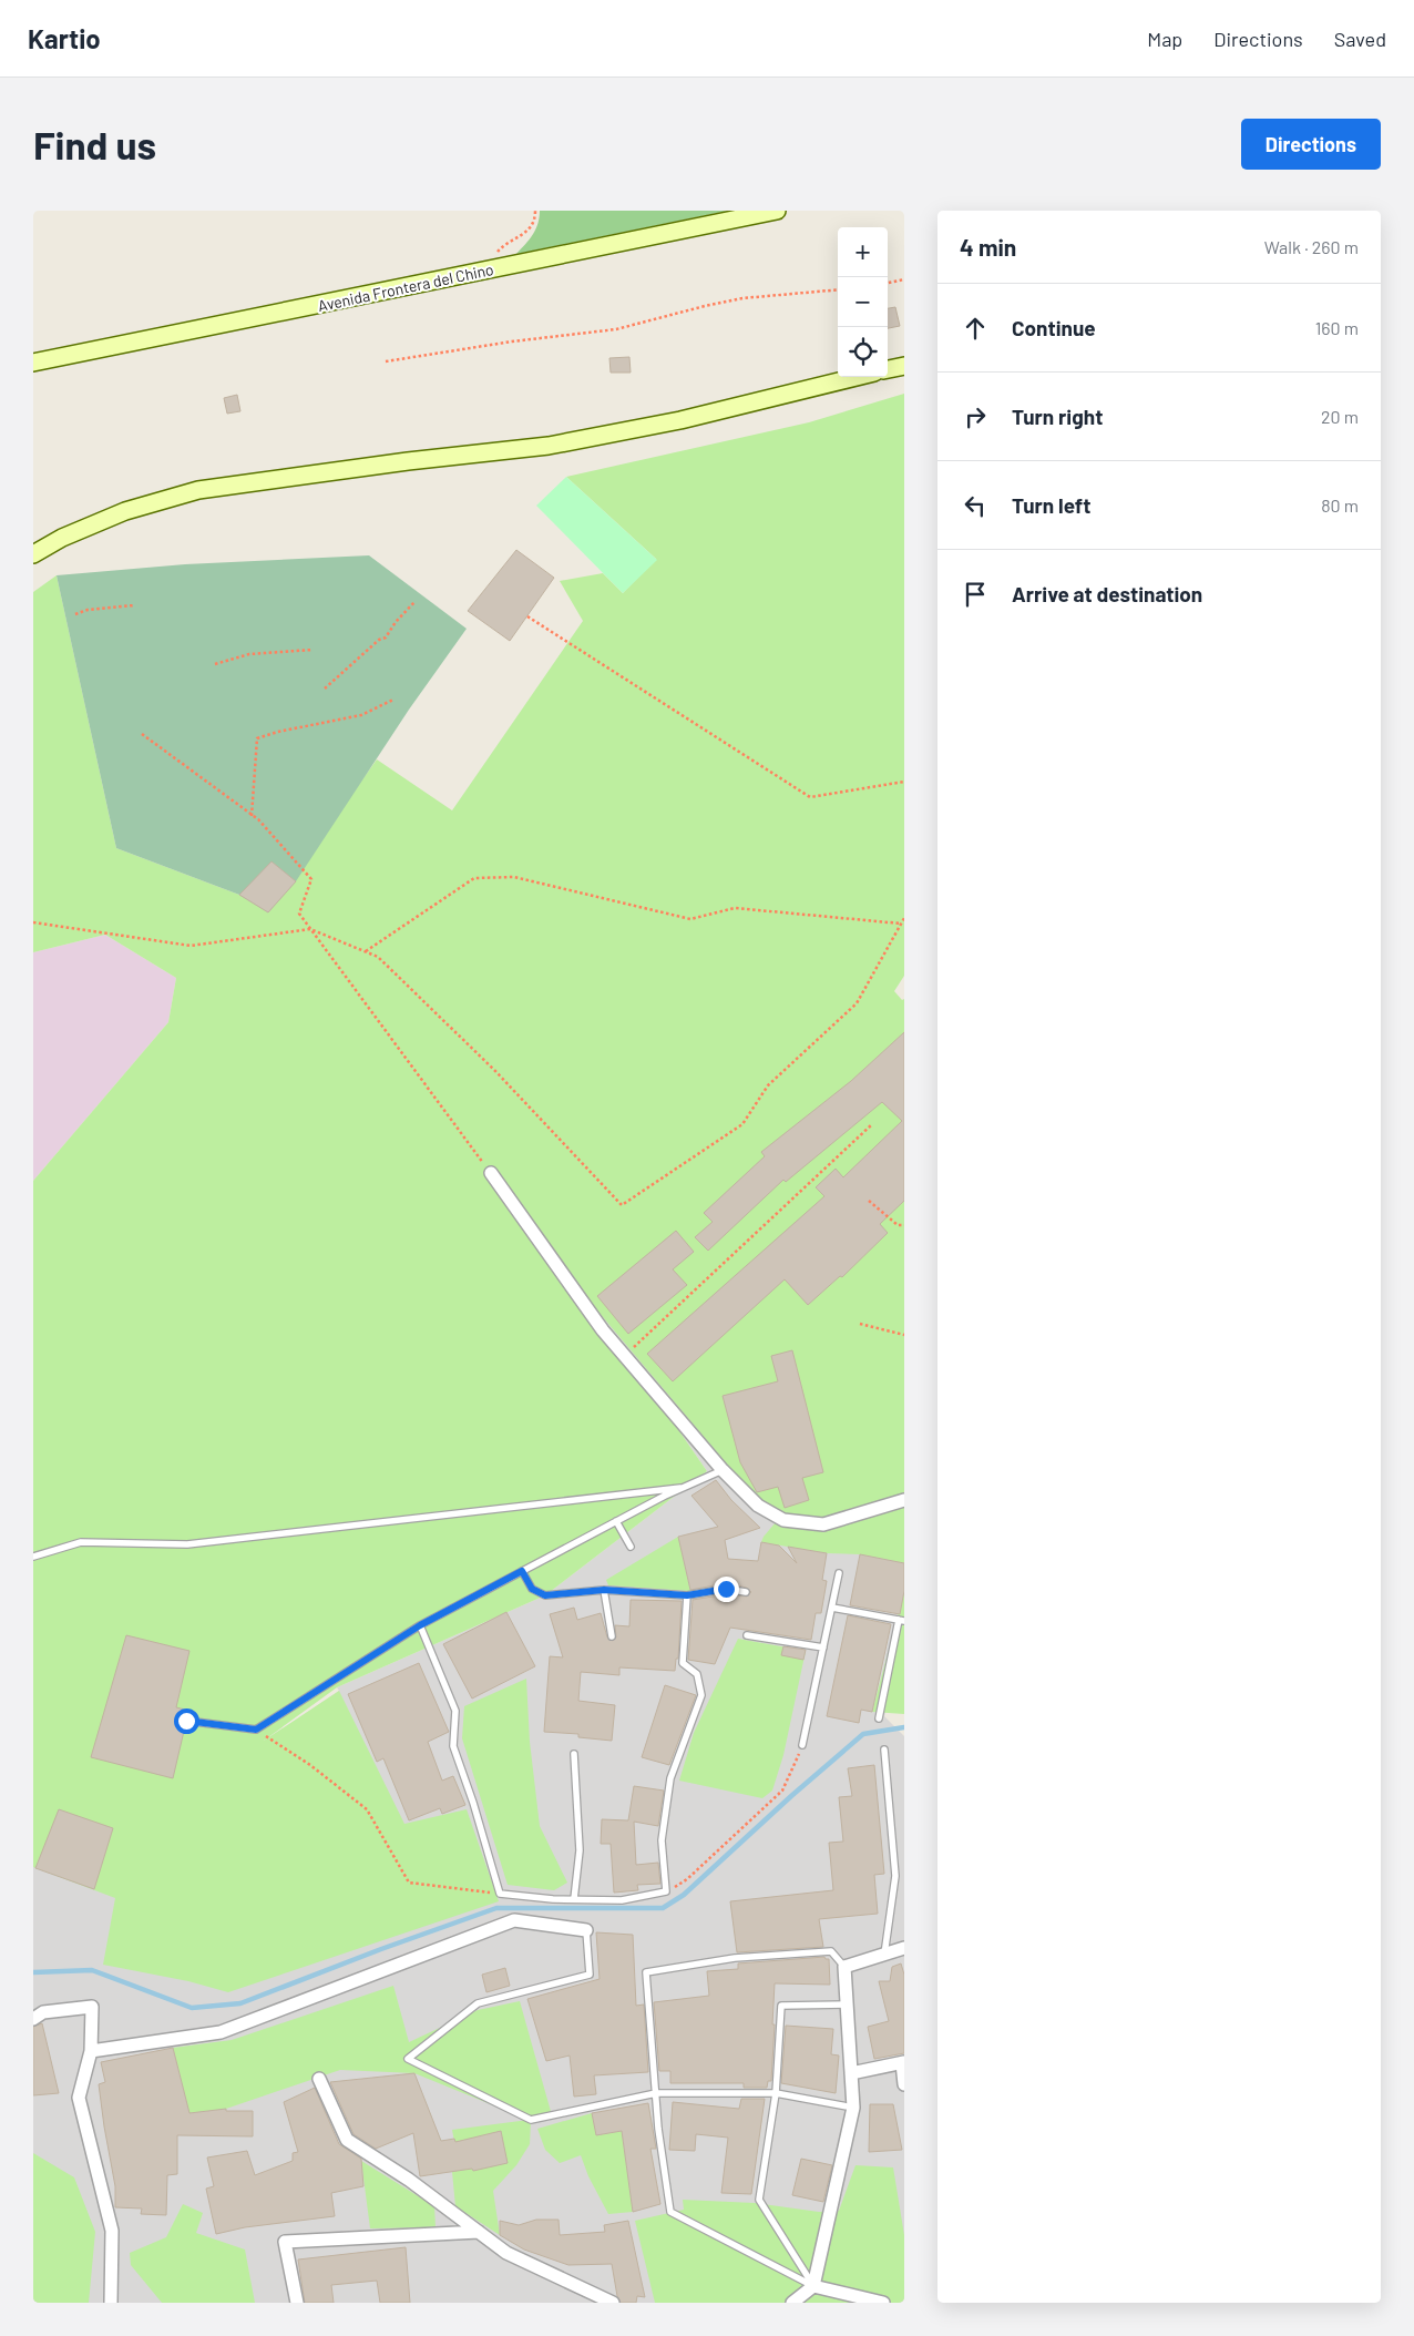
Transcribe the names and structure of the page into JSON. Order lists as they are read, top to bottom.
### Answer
{
  "streets": {
    "street": ["Avenida Frontera del Chino"]
  },
  "page": {
    "header": "Kartio",
    "nav": ["Map", "Directions", "Saved"],
    "buttons": "Directions",
    "title": "Find us",
    "heading": ["4 min", "Walk · 260 m"],
    "map_buttons": ["+", "−"],
    "list": [
      ["Continue", "160 m"],
      ["Turn right", "20 m"],
      ["Turn left", "80 m"],
      "Arrive at destination"
    ]
  }
}
